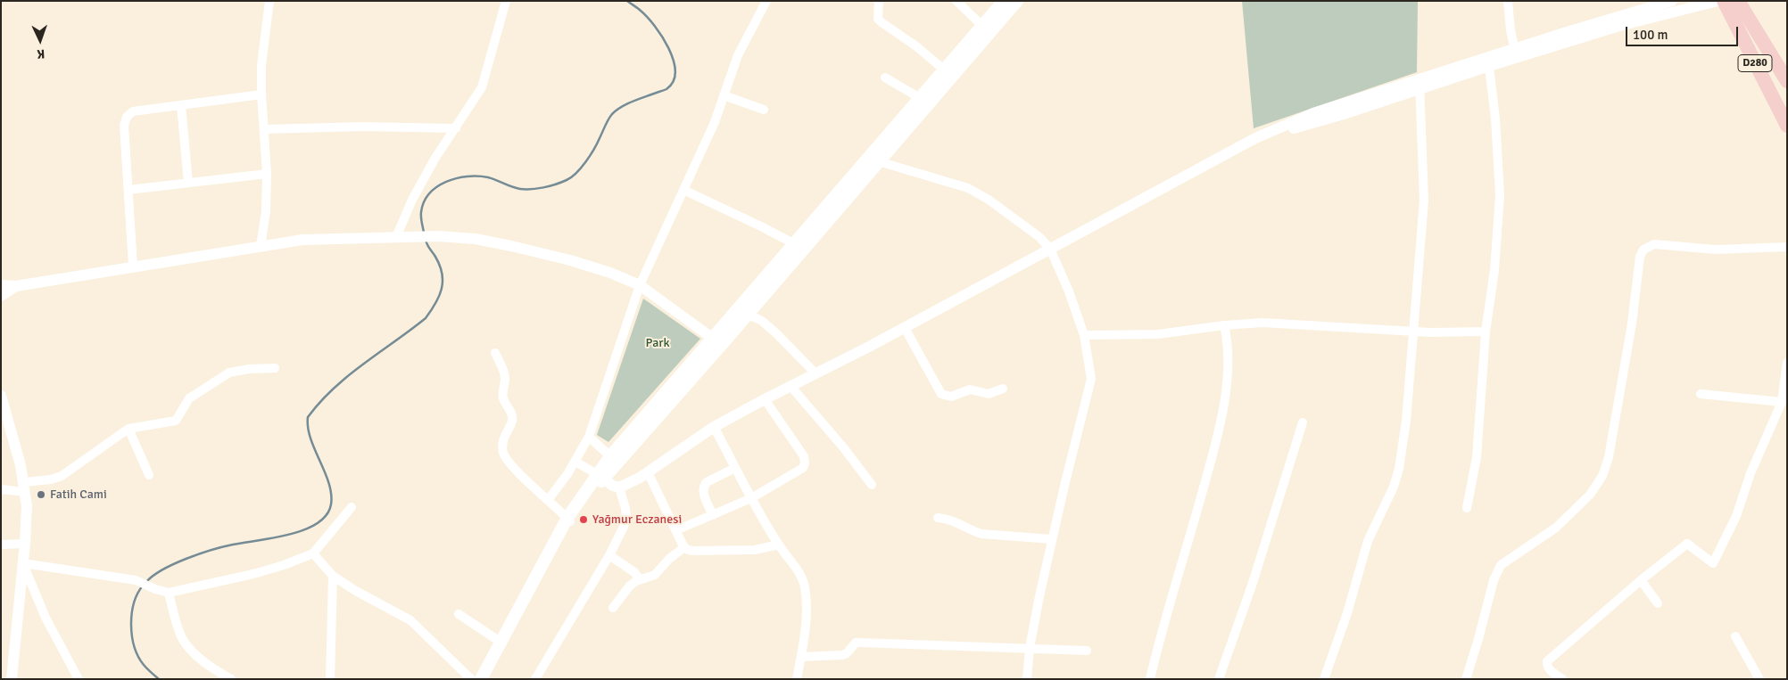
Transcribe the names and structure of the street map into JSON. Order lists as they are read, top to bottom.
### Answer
{
  "streets": {
    "highway": ["D280"]
  },
  "parks": ["Park"],
  "places": ["Fatih Cami", "Yağmur Eczanesi"],
  "scale_bar": "100 m",
  "north": "bottom"
}
